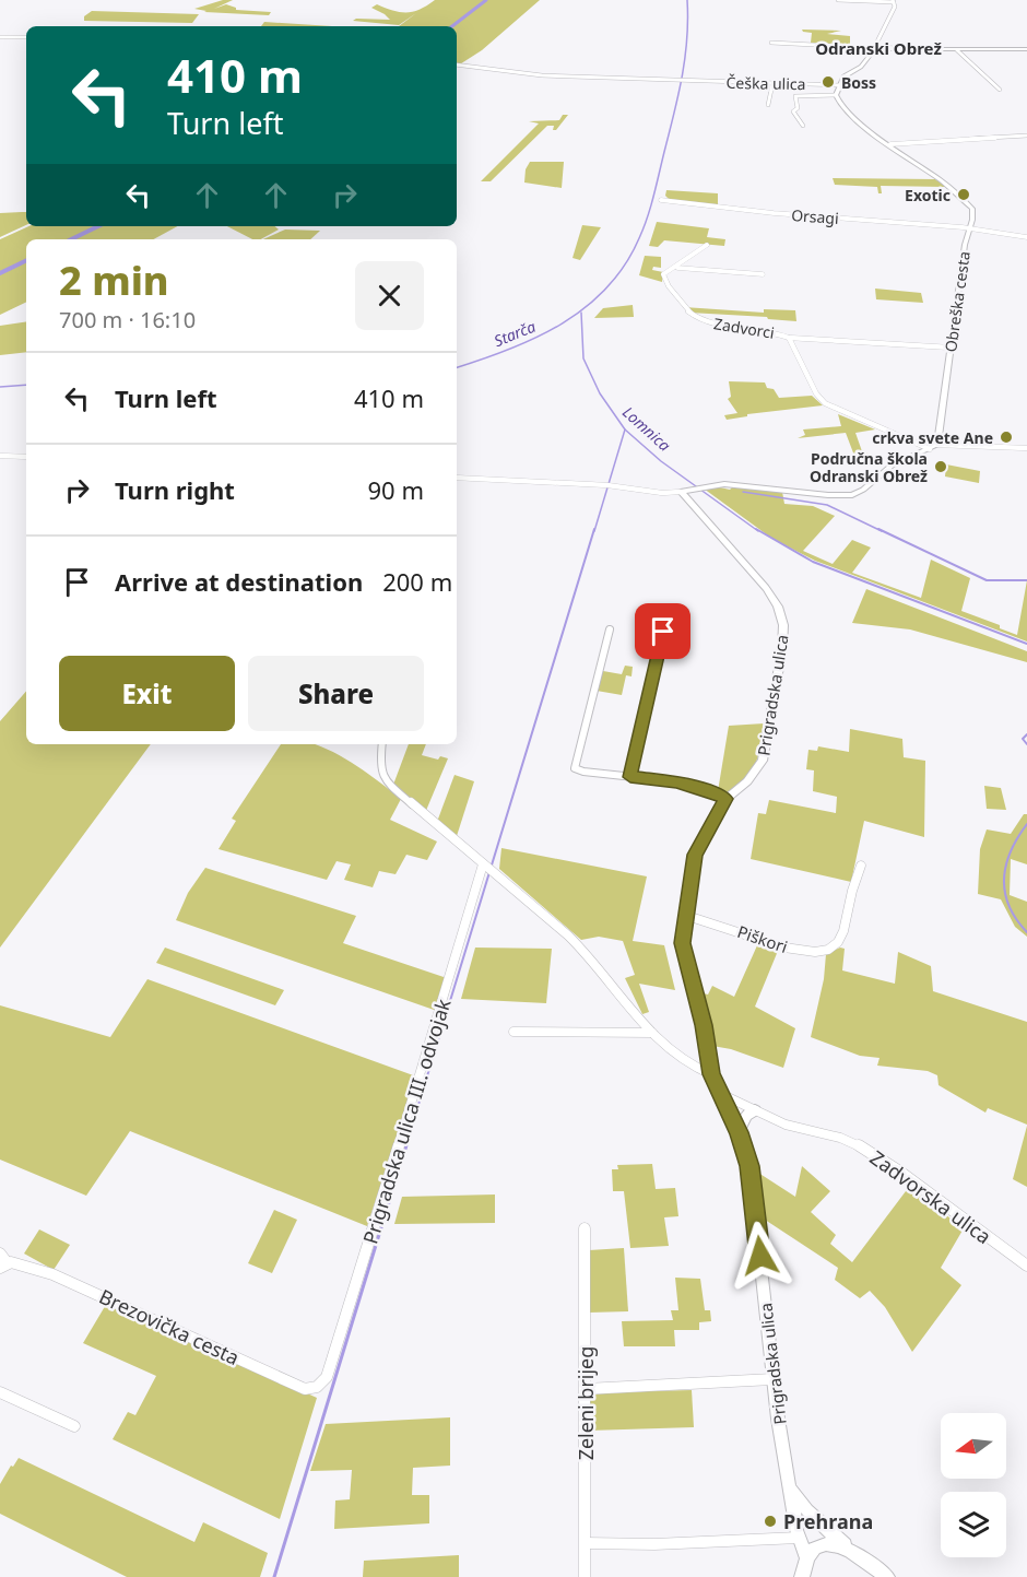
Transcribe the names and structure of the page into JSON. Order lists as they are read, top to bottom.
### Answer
{
  "streets": {
    "main road": ["Obreška cesta", "Prigradska ulica"],
    "street": [
      "Češka ulica",
      "Orsagi",
      "Zadvorci",
      "Piškori",
      "Prigradska ulica III. odvojak",
      "Zadvorska ulica",
      "Brezovička cesta",
      "Zeleni brijeg"
    ]
  },
  "crossings": [
    ["Orsagi", "Obreška cesta"],
    ["Obreška cesta", "Zadvorci"],
    ["Prigradska ulica", "Piškori"],
    ["Prigradska ulica", "Zadvorska ulica"],
    ["Prigradska ulica III. odvojak", "Brezovička cesta"]
  ],
  "districts": ["Odranski Obrež"],
  "water": ["Starča", "Lomnica"],
  "places": [
    "Boss",
    "Exotic",
    "crkva svete Ane",
    "Područna škola Odranski Obrež",
    "Prehrana"
  ],
  "north": "left",
  "page": {
    "turn": ["410 m", "Turn left"],
    "heading": ["2 min", "700 m · 16:10"],
    "list": [
      {
        "name": "Turn left",
        "value": "410 m"
      },
      {
        "name": "Turn right",
        "value": "90 m"
      },
      {
        "name": "Arrive at destination",
        "value": "200 m"
      }
    ],
    "buttons": ["Exit", "Share"]
  }
}
